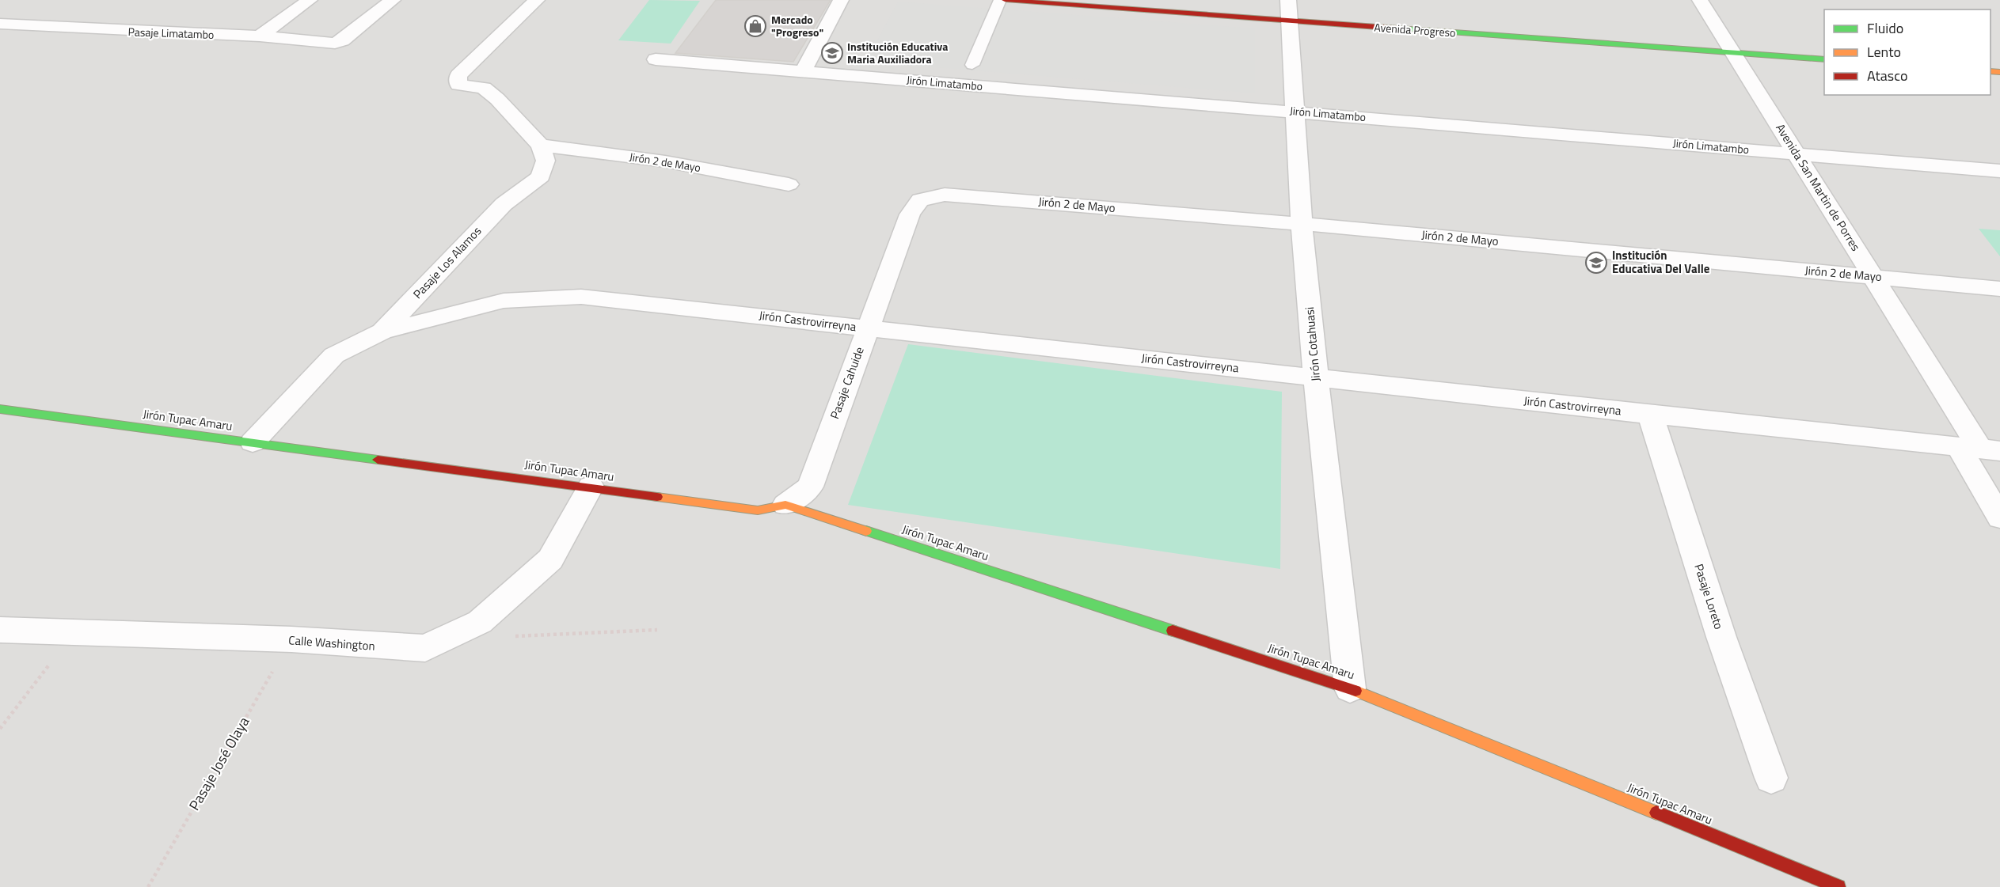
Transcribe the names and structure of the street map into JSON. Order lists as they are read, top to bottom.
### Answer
{
  "streets": {
    "street": [
      "Avenida Progreso",
      "Pasaje Limatambo",
      "Jirón Limatambo",
      "Jirón 2 de Mayo",
      "Avenida San Martin de Porres",
      "Pasaje Los Alamos",
      "Jirón Castrovirreyna",
      "Jirón Cotahuasi",
      "Pasaje Cahuide",
      "Jirón Tupac Amaru",
      "Pasaje Loreto",
      "Calle Washington"
    ],
    "path": ["Pasaje José Olaya"]
  },
  "crossings": [
    ["Avenida Progreso", "Avenida San Martin de Porres"],
    ["Avenida Progreso", "Jirón Cotahuasi"],
    ["Jirón Limatambo", "Avenida San Martin de Porres"],
    ["Jirón Limatambo", "Jirón Cotahuasi"],
    ["Jirón 2 de Mayo", "Avenida San Martin de Porres"],
    ["Jirón 2 de Mayo", "Pasaje Los Alamos"],
    ["Jirón 2 de Mayo", "Jirón Cotahuasi"],
    ["Jirón 2 de Mayo", "Pasaje Cahuide"],
    ["Avenida San Martin de Porres", "Jirón Castrovirreyna"],
    ["Pasaje Los Alamos", "Jirón Castrovirreyna"],
    ["Pasaje Los Alamos", "Jirón Tupac Amaru"],
    ["Jirón Castrovirreyna", "Jirón Cotahuasi"],
    ["Jirón Castrovirreyna", "Pasaje Cahuide"],
    ["Jirón Castrovirreyna", "Pasaje Loreto"],
    ["Jirón Cotahuasi", "Jirón Tupac Amaru"],
    ["Pasaje Cahuide", "Jirón Tupac Amaru"],
    ["Jirón Tupac Amaru", "Calle Washington"],
    ["Calle Washington", "Pasaje José Olaya"]
  ],
  "places": {
    "shop": ["Mercado \"Progreso\""],
    "school or university": ["Institución Educativa Maria Auxiliadora", "Institución Educativa Del Valle"]
  },
  "legend": ["Fluido", "Lento", "Atasco"]
}
